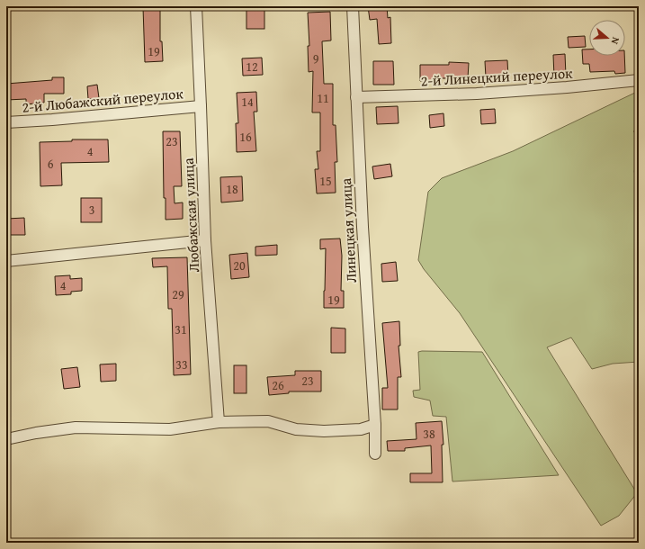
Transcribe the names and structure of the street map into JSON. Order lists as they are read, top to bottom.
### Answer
{
  "streets": {
    "street": [
      "2-й Линецкий переулок",
      "2-й Любажский переулок",
      "Любажская улица",
      "Линецкая улица"
    ]
  },
  "crossings": [
    ["2-й Линецкий переулок", "Линецкая улица"],
    ["2-й Любажский переулок", "Любажская улица"]
  ],
  "house_numbers": [
    "19",
    "9",
    "12",
    "11",
    "14",
    "16",
    "23",
    "4",
    "6",
    "15",
    "18",
    "3",
    "20",
    "4",
    "29",
    "19",
    "31",
    "33",
    "23",
    "26",
    "38"
  ],
  "north": "right"
}
